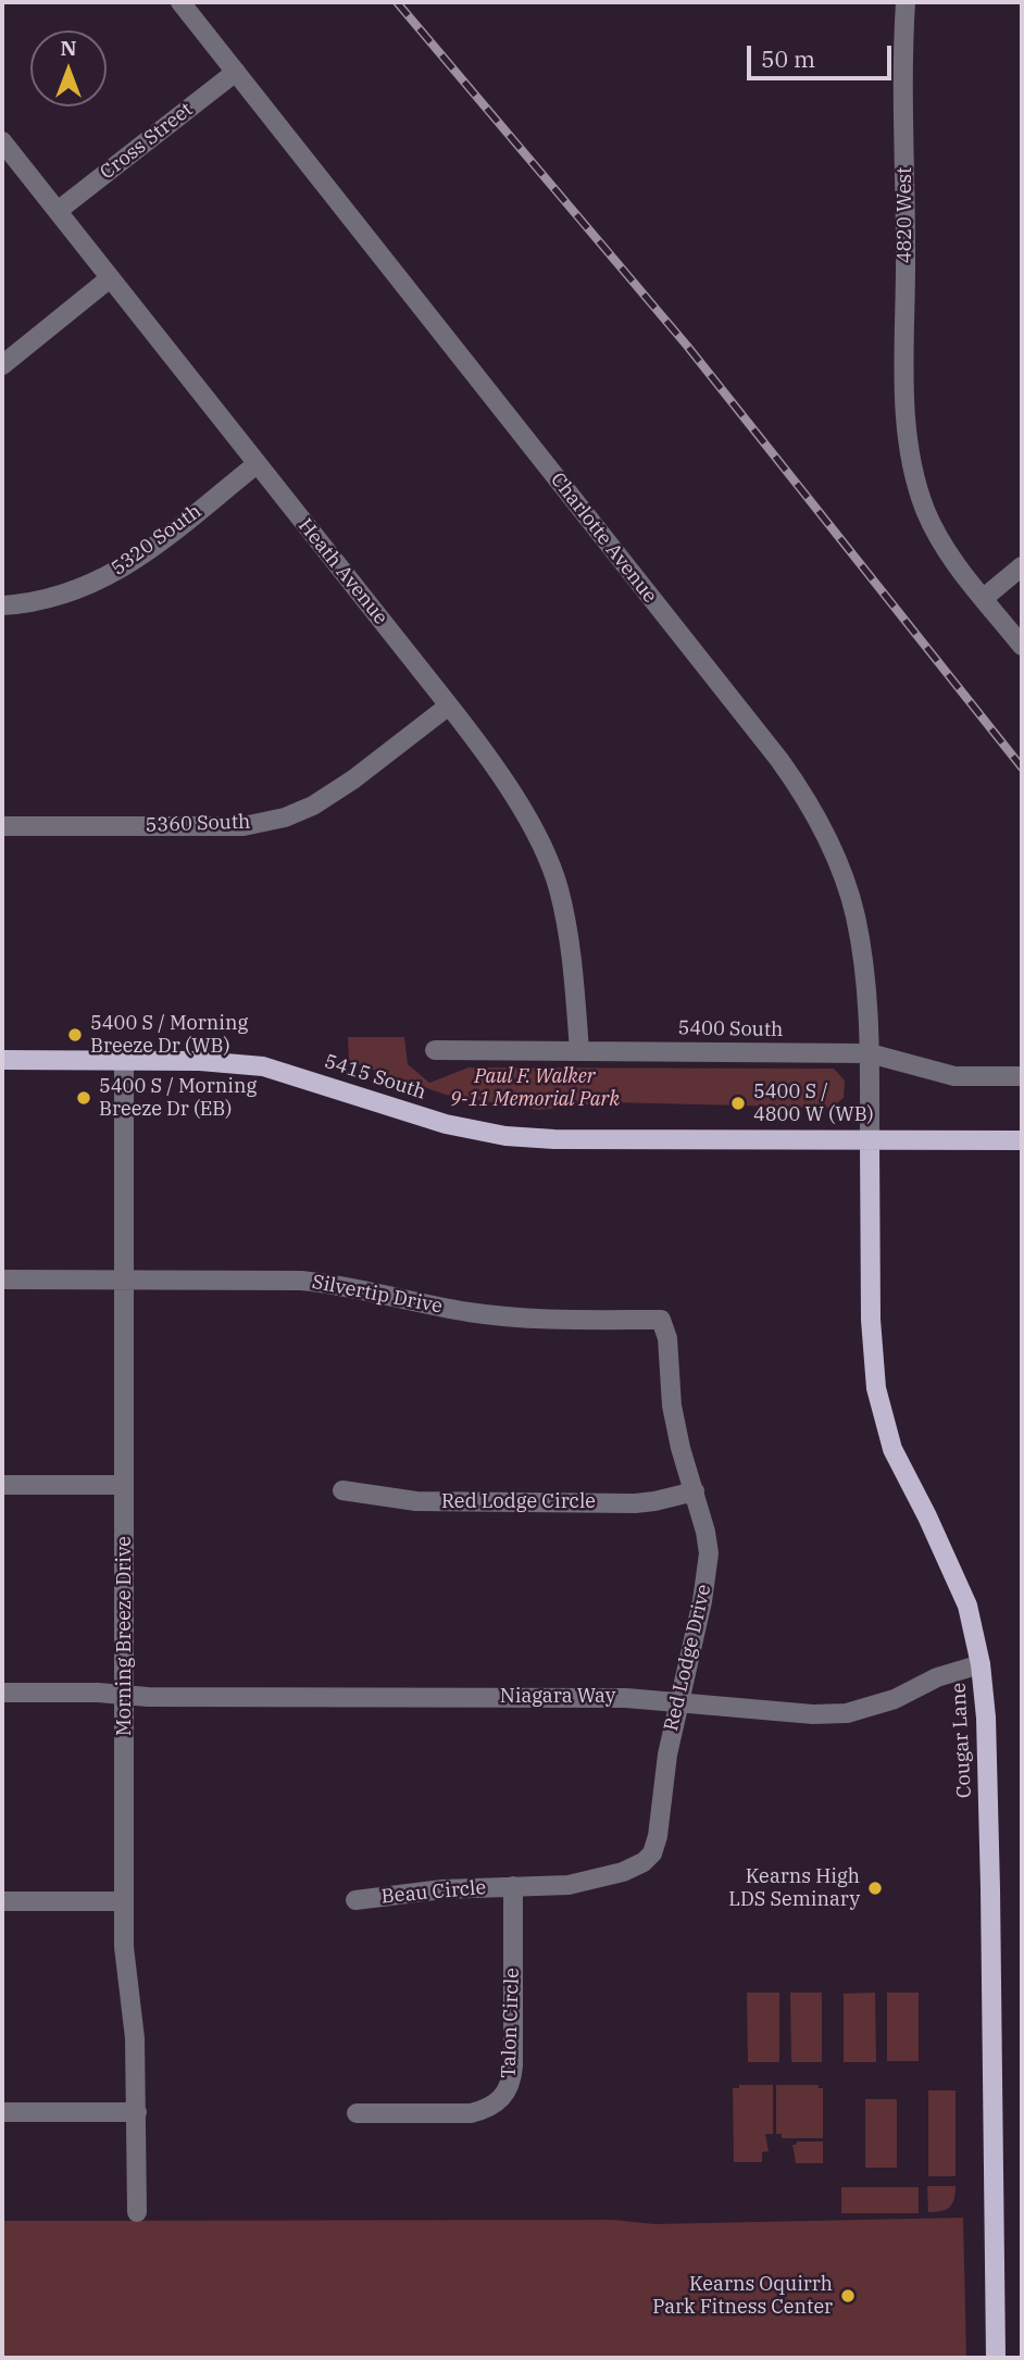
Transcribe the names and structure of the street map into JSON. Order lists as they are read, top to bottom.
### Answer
{
  "streets": {
    "main road": ["5415 South", "Cougar Lane"],
    "street": [
      "Cross Street",
      "4820 West",
      "Charlotte Avenue",
      "5320 South",
      "Heath Avenue",
      "5360 South",
      "5400 South",
      "Silvertip Drive",
      "Red Lodge Circle",
      "Morning Breeze Drive",
      "Red Lodge Drive",
      "Niagara Way",
      "Beau Circle",
      "Talon Circle"
    ]
  },
  "crossings": [
    ["Cross Street", "Charlotte Avenue"],
    ["Cross Street", "Heath Avenue"],
    ["Charlotte Avenue", "5400 South"],
    ["Charlotte Avenue", "5415 South"],
    ["Charlotte Avenue", "Cougar Lane"],
    ["5320 South", "Heath Avenue"],
    ["Heath Avenue", "5360 South"],
    ["Heath Avenue", "5400 South"],
    ["5415 South", "Morning Breeze Drive"],
    ["5415 South", "Cougar Lane"],
    ["Silvertip Drive", "Morning Breeze Drive"],
    ["Silvertip Drive", "Red Lodge Drive"],
    ["Red Lodge Circle", "Red Lodge Drive"],
    ["Morning Breeze Drive", "Niagara Way"],
    ["Red Lodge Drive", "Niagara Way"],
    ["Red Lodge Drive", "Beau Circle"],
    ["Red Lodge Drive", "Talon Circle"],
    ["Niagara Way", "Cougar Lane"],
    ["Beau Circle", "Talon Circle"]
  ],
  "parks": ["Paul F. Walker 9-11 Memorial Park"],
  "places": [
    "5400 S / Morning Breeze Dr (WB)",
    "5400 S / Morning Breeze Dr (EB)",
    "5400 S / 4800 W (WB)",
    "Kearns High LDS Seminary",
    "Kearns Oquirrh Park Fitness Center"
  ],
  "scale_bar": "50 m",
  "north": "top"
}
